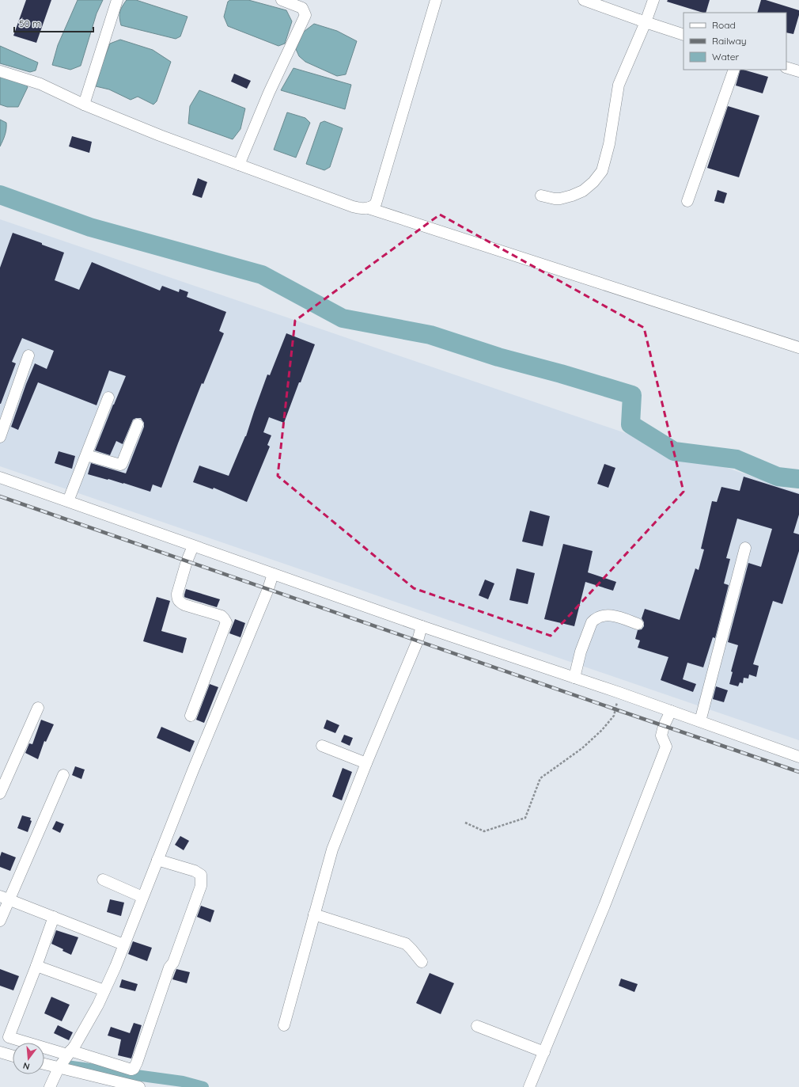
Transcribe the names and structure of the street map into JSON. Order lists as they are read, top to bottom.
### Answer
{
  "legend": ["Road", "Railway", "Water"],
  "scale_bar": "50 m",
  "north": "bottom"
}
